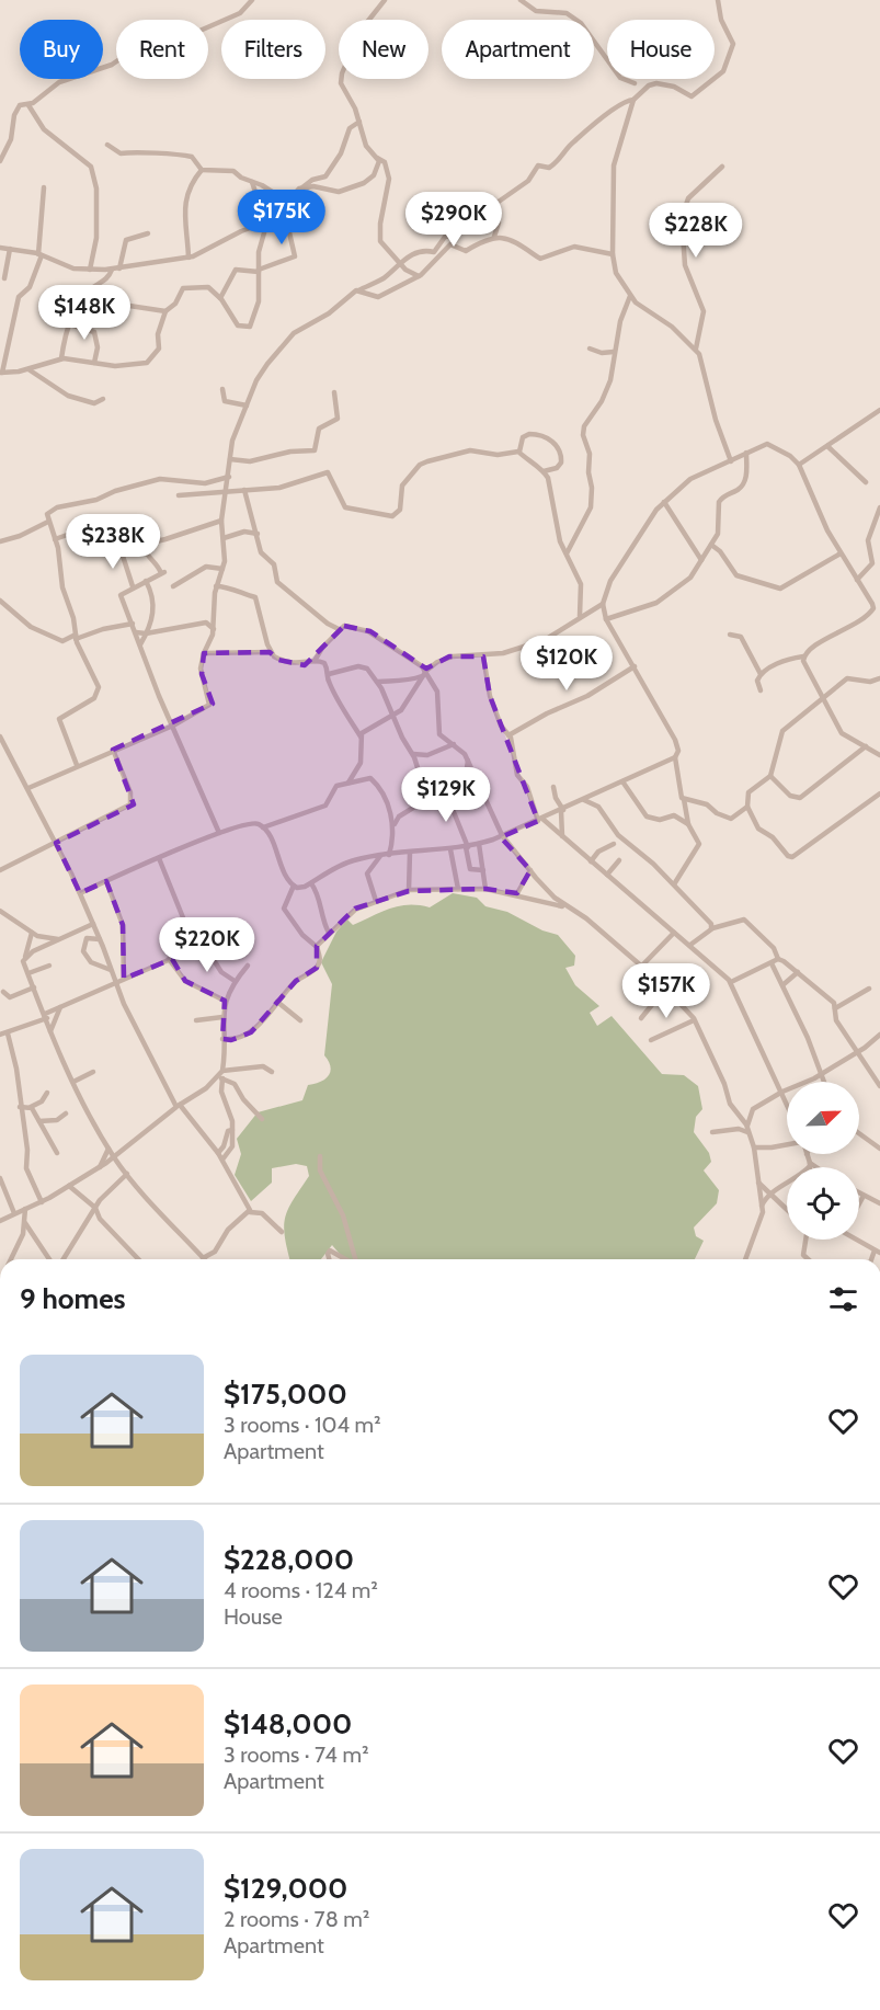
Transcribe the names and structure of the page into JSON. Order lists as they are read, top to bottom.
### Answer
{
  "north": "top right",
  "page": {
    "chip": [
      "Buy",
      "Rent",
      "Filters",
      "New",
      "Apartment",
      "House"
    ],
    "price": [
      "$175K",
      "$290K",
      "$228K",
      "$148K",
      "$238K",
      "$120K",
      "$129K",
      "$220K",
      "$157K"
    ],
    "heading": "9 homes",
    "list": [
      {
        "name": "$175,000",
        "note": "3 rooms · 104 m² · Apartment"
      },
      {
        "name": "$228,000",
        "note": "4 rooms · 124 m² · House"
      },
      {
        "name": "$148,000",
        "note": "3 rooms · 74 m² · Apartment"
      },
      {
        "name": "$129,000",
        "note": "2 rooms · 78 m² · Apartment"
      }
    ]
  }
}
